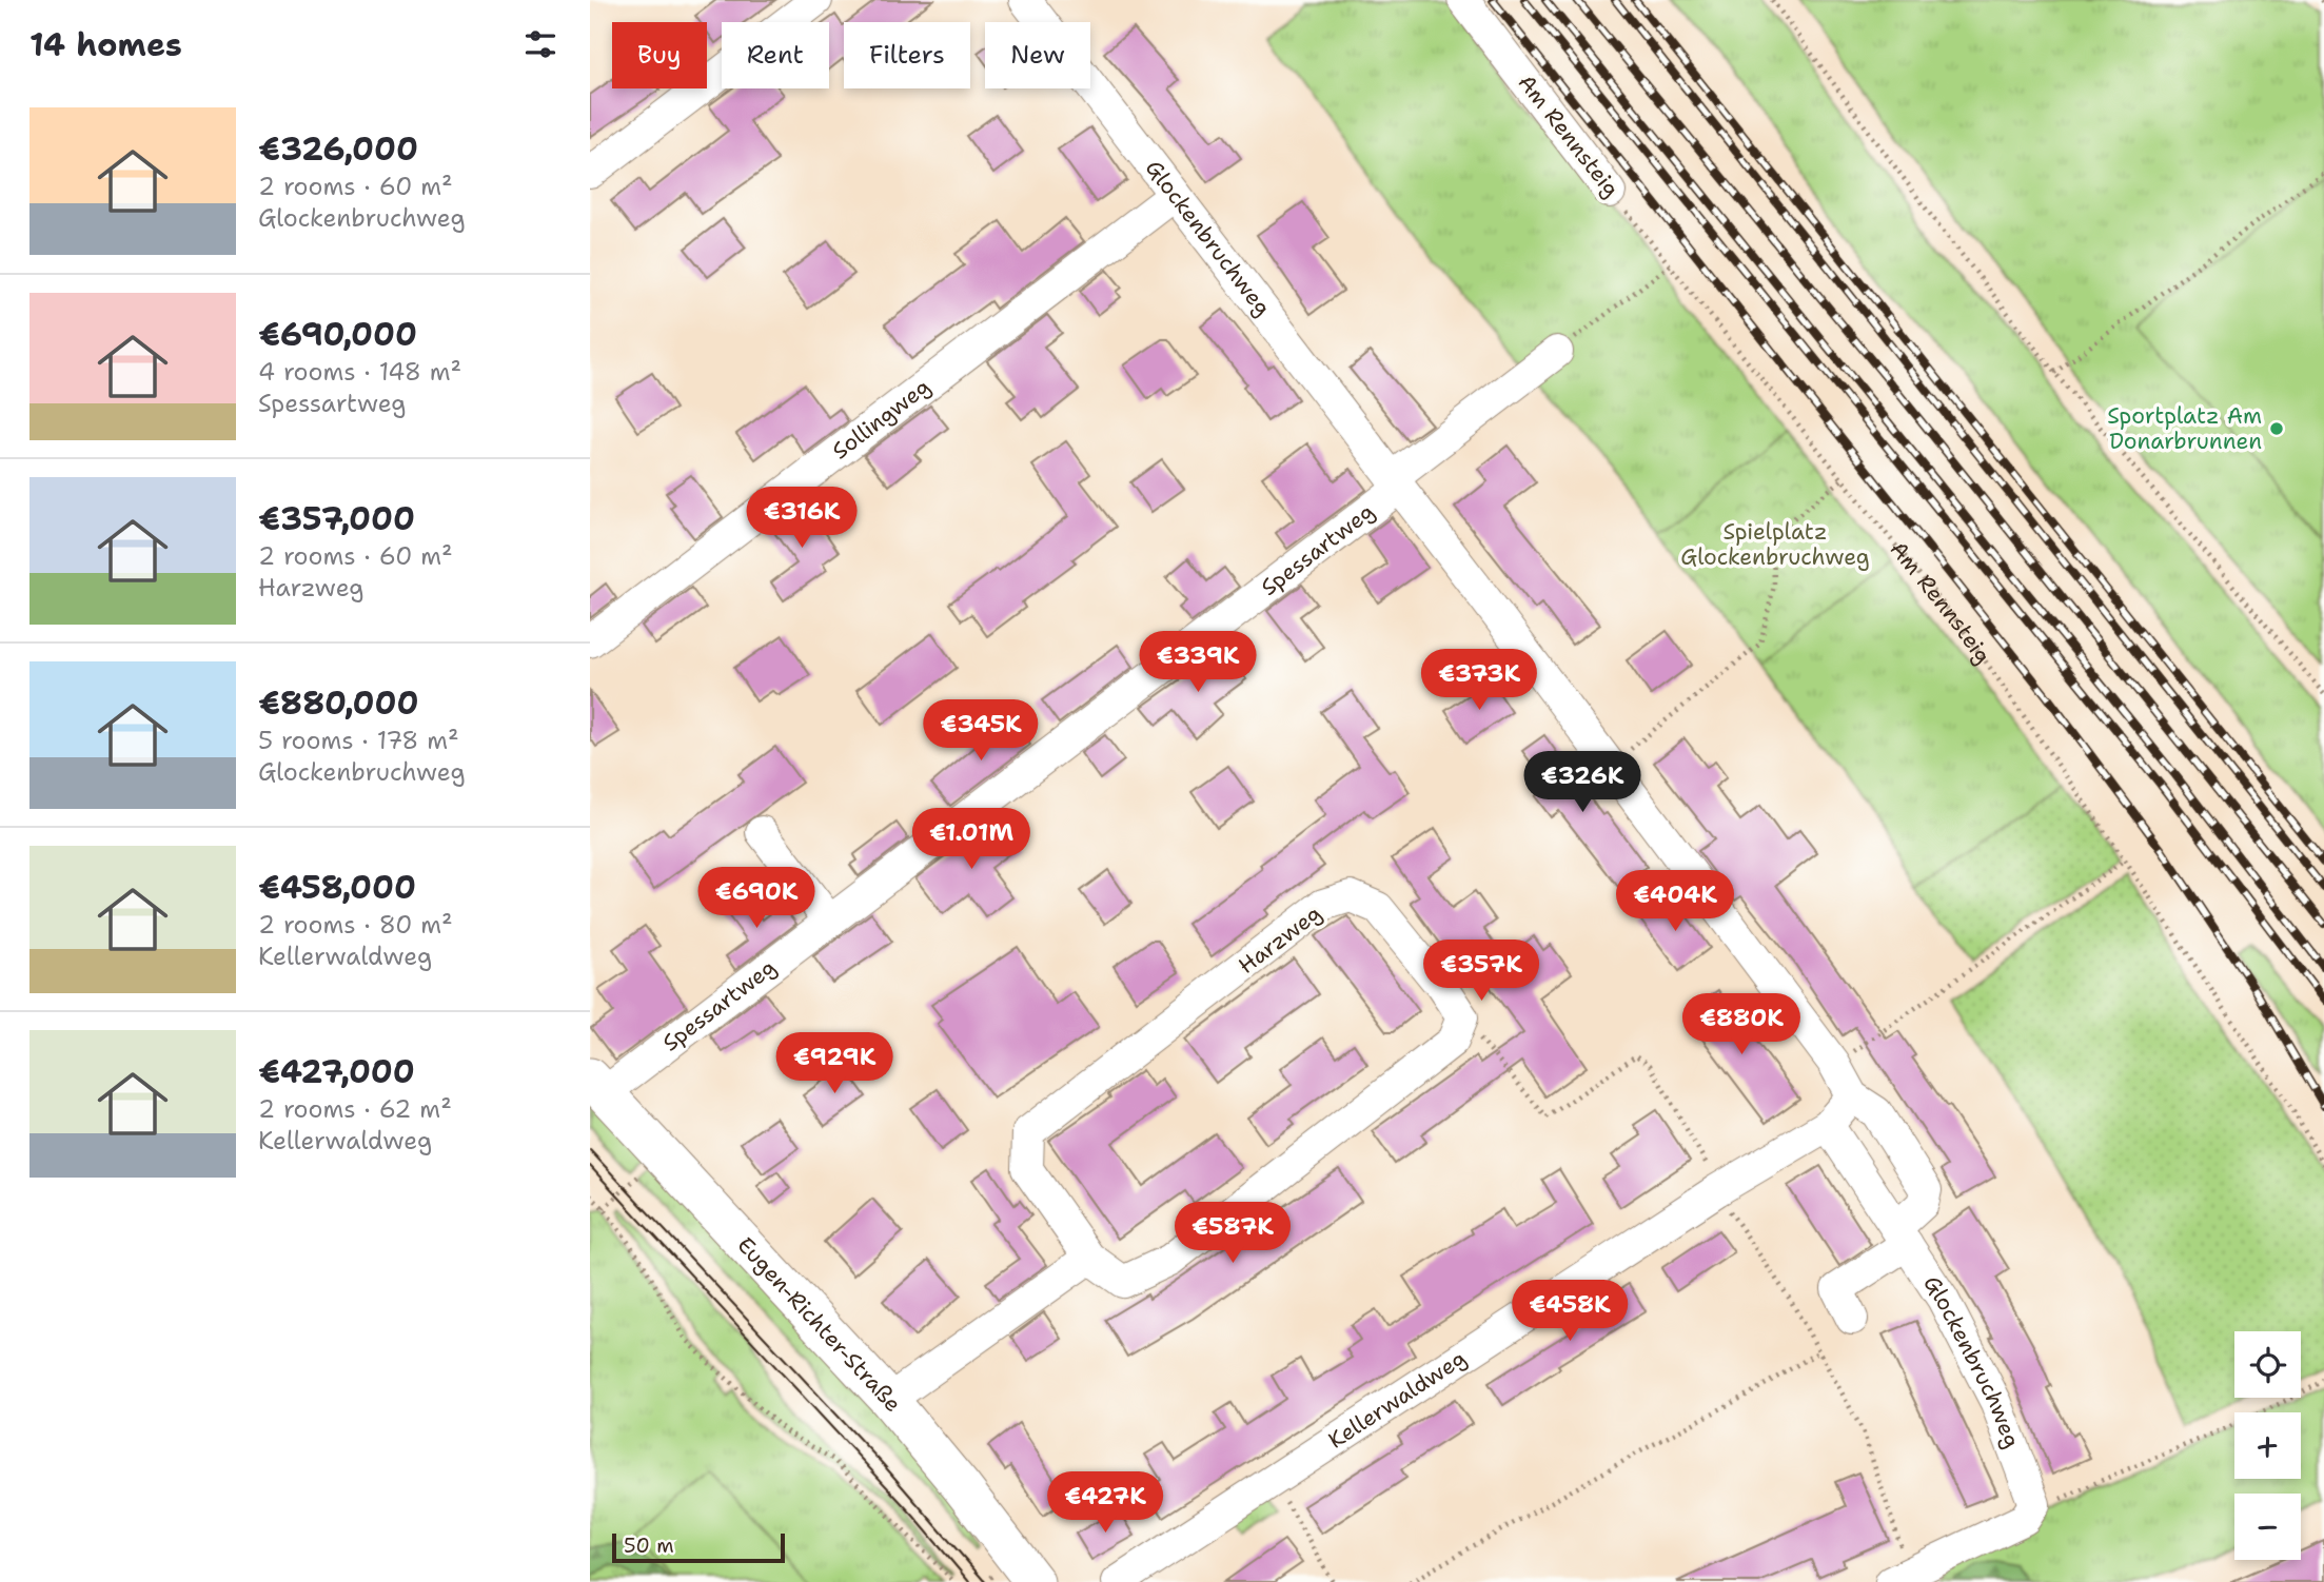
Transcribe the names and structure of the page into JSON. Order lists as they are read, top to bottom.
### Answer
{
  "streets": {
    "main road": ["Eugen-Richter-Straße"],
    "street": [
      "Am Rennsteig",
      "Glockenbruchweg",
      "Sollingweg",
      "Spessartweg",
      "Harzweg",
      "Kellerwaldweg"
    ]
  },
  "crossings": [
    ["Glockenbruchweg", "Sollingweg"],
    ["Glockenbruchweg", "Spessartweg"],
    ["Glockenbruchweg", "Kellerwaldweg"],
    ["Spessartweg", "Eugen-Richter-Straße"]
  ],
  "parks": ["Spielplatz Glockenbruchweg"],
  "places": ["Sportplatz Am Donarbrunnen"],
  "scale_bar": "50 m",
  "page": {
    "heading": "14 homes",
    "chip": [
      "Buy",
      "Rent",
      "Filters",
      "New"
    ],
    "list": [
      {
        "name": "€326,000",
        "note": "2 rooms · 60 m² · Glockenbruchweg"
      },
      {
        "name": "€690,000",
        "note": "4 rooms · 148 m² · Spessartweg"
      },
      {
        "name": "€357,000",
        "note": "2 rooms · 60 m² · Harzweg"
      },
      {
        "name": "€880,000",
        "note": "5 rooms · 178 m² · Glockenbruchweg"
      },
      {
        "name": "€458,000",
        "note": "2 rooms · 80 m² · Kellerwaldweg"
      },
      {
        "name": "€427,000",
        "note": "2 rooms · 62 m² · Kellerwaldweg"
      }
    ],
    "price": [
      "€316K",
      "€339K",
      "€373K",
      "€345K",
      "€326K",
      "€1.01M",
      "€690K",
      "€404K",
      "€357K",
      "€880K",
      "€929K",
      "€587K",
      "€458K",
      "€427K"
    ],
    "map_buttons": ["+", "−"],
    "scale": "50 m"
  }
}
